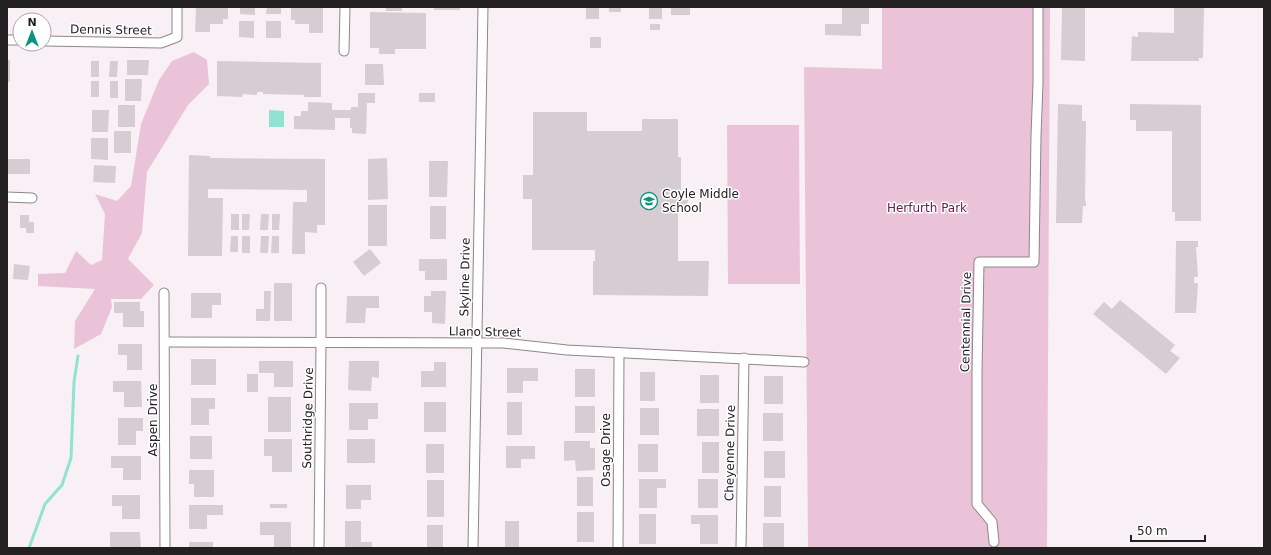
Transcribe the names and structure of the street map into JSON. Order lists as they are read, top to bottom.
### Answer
{
  "streets": {
    "street": [
      "Dennis Street",
      "Skyline Drive",
      "Centennial Drive",
      "Llano Street",
      "Southridge Drive",
      "Aspen Drive",
      "Osage Drive",
      "Cheyenne Drive"
    ]
  },
  "crossings": [
    ["Skyline Drive", "Llano Street"],
    ["Llano Street", "Southridge Drive"],
    ["Llano Street", "Aspen Drive"],
    ["Llano Street", "Osage Drive"],
    ["Llano Street", "Cheyenne Drive"]
  ],
  "parks": ["Herfurth Park"],
  "places": {
    "school or university": ["Coyle Middle School"]
  },
  "scale_bar": "50 m",
  "north": "top"
}
